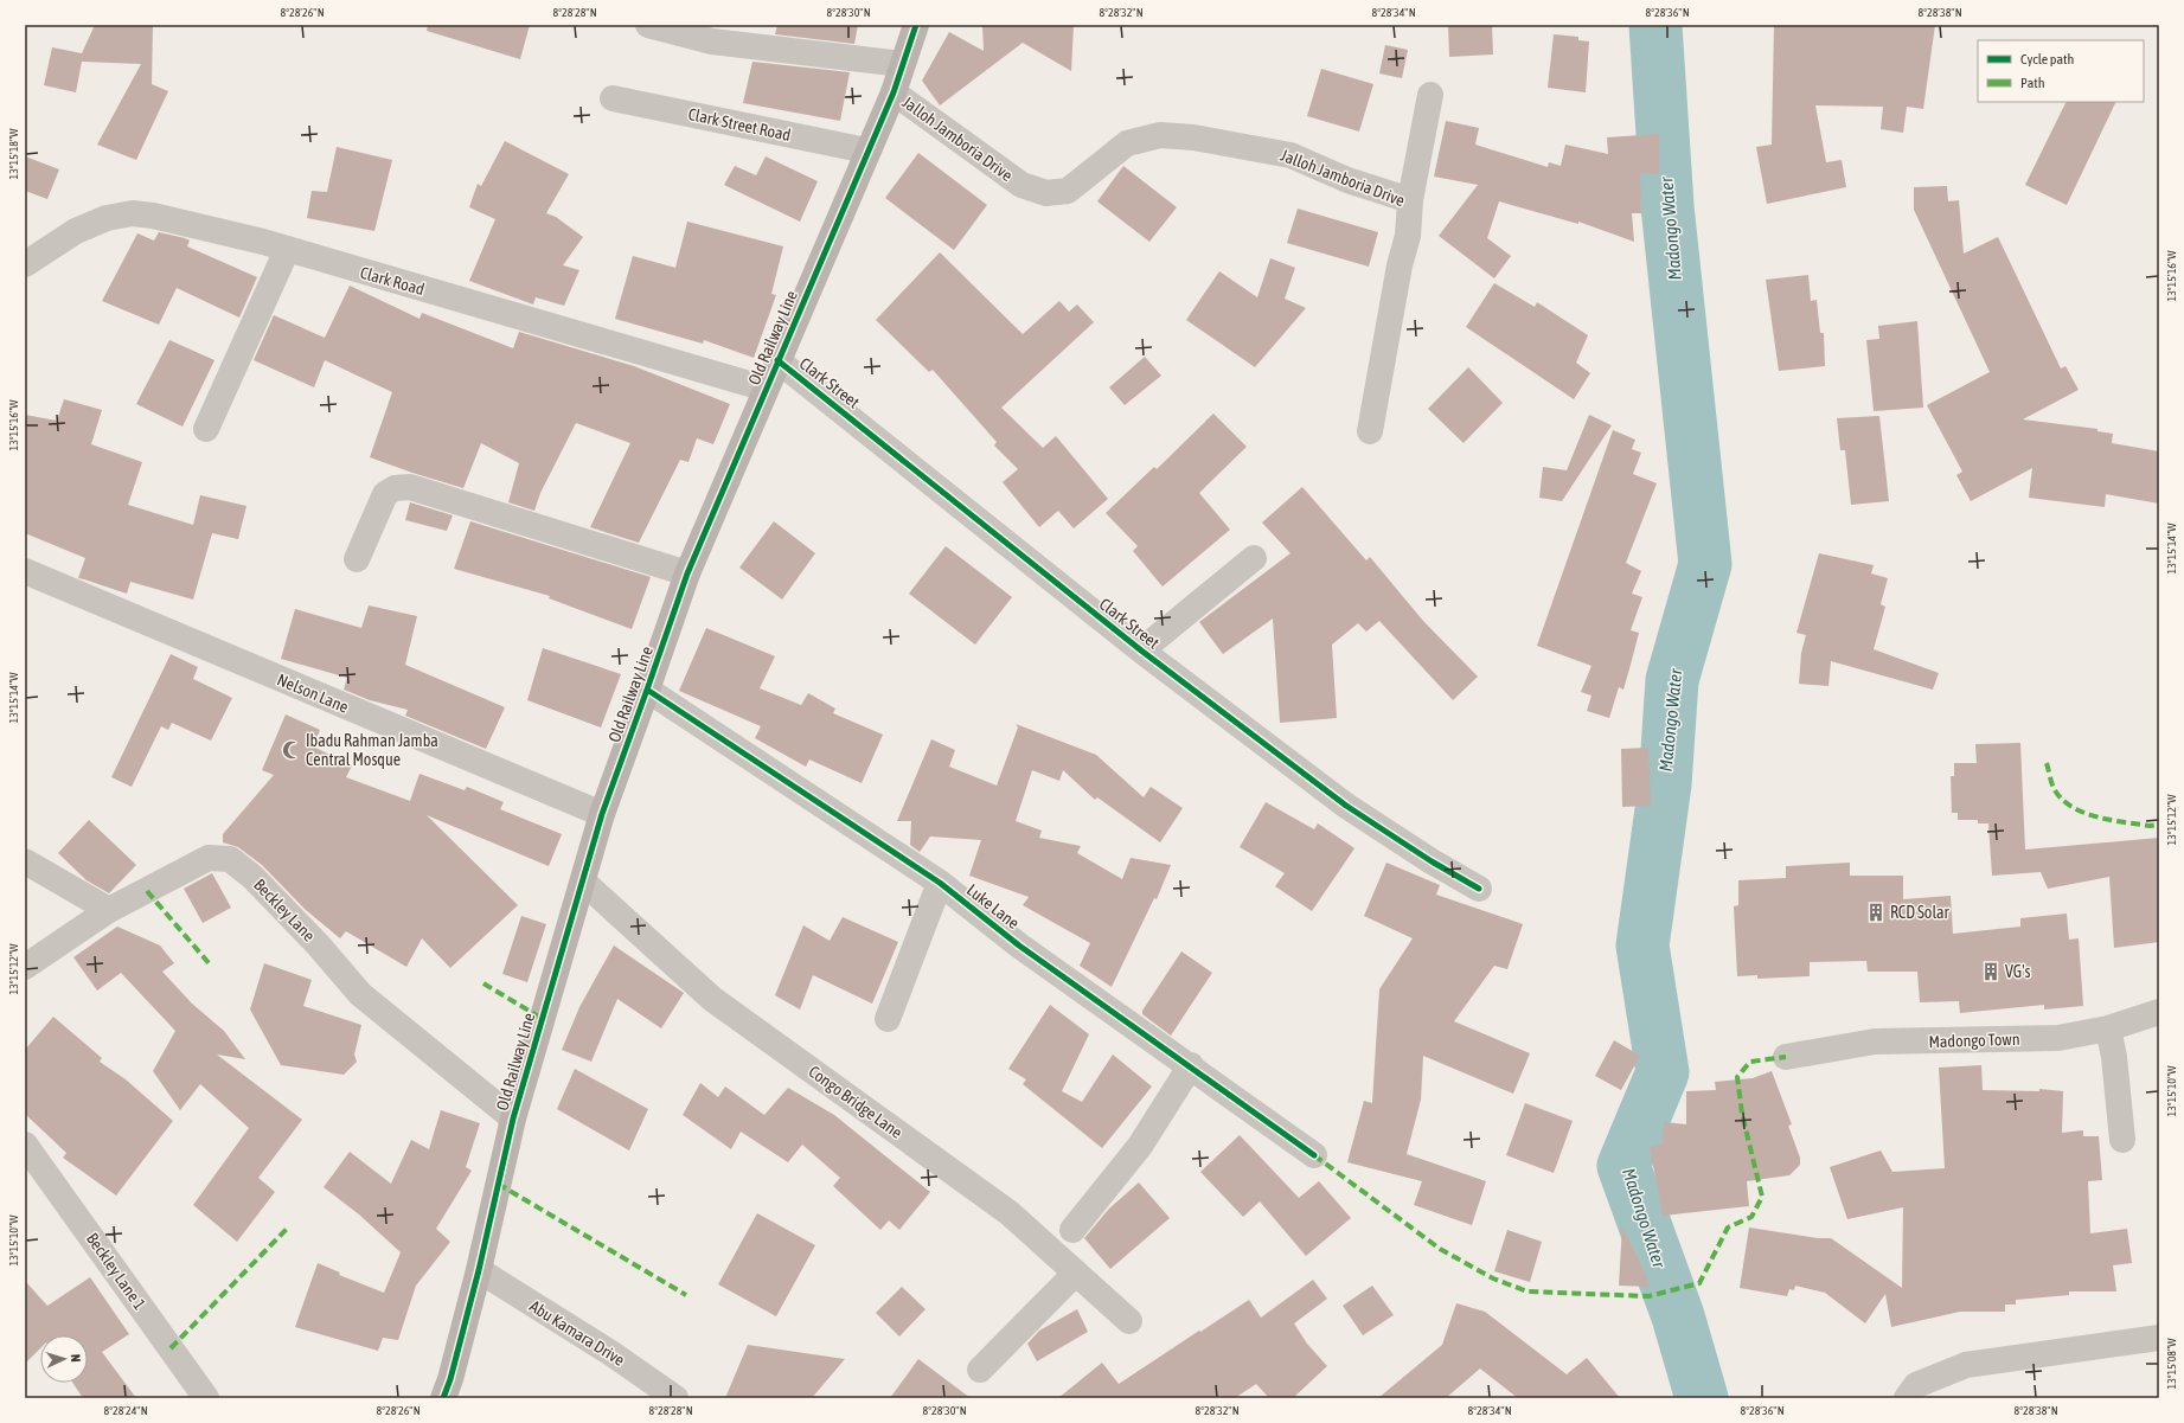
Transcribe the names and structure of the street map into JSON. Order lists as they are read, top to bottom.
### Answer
{
  "streets": {
    "street": [
      "Clark Street Road",
      "Jalloh Jamboria Drive",
      "Clark Road",
      "Old Railway Line",
      "Clark Street",
      "Nelson Lane",
      "Luke Lane",
      "Beckley Lane",
      "Madongo Town",
      "Congo Bridge Lane",
      "Beckley Lane 1",
      "Abu Kamara Drive"
    ]
  },
  "crossings": [
    ["Clark Street Road", "Old Railway Line"],
    ["Jalloh Jamboria Drive", "Old Railway Line"],
    ["Clark Road", "Old Railway Line"],
    ["Old Railway Line", "Clark Street"],
    ["Old Railway Line", "Nelson Lane"],
    ["Old Railway Line", "Luke Lane"],
    ["Old Railway Line", "Beckley Lane"],
    ["Old Railway Line", "Congo Bridge Lane"],
    ["Old Railway Line", "Abu Kamara Drive"]
  ],
  "water": ["Madongo Water"],
  "places": {
    "mosque": ["Ibadu Rahman Jamba Central Mosque"],
    "building": ["RCD Solar", "VG's"]
  },
  "legend": ["Cycle path", "Path"],
  "north": "right",
  "coordinates": [
    "8°28'26\"N",
    "8°28'28\"N",
    "8°28'30\"N",
    "8°28'32\"N",
    "8°28'34\"N",
    "8°28'36\"N",
    "8°28'38\"N",
    "13°15'18\"W",
    "13°15'16\"W",
    "13°15'14\"W",
    "13°15'12\"W",
    "13°15'10\"W",
    "13°15'08\"W",
    "8°28'24\"N"
  ]
}
